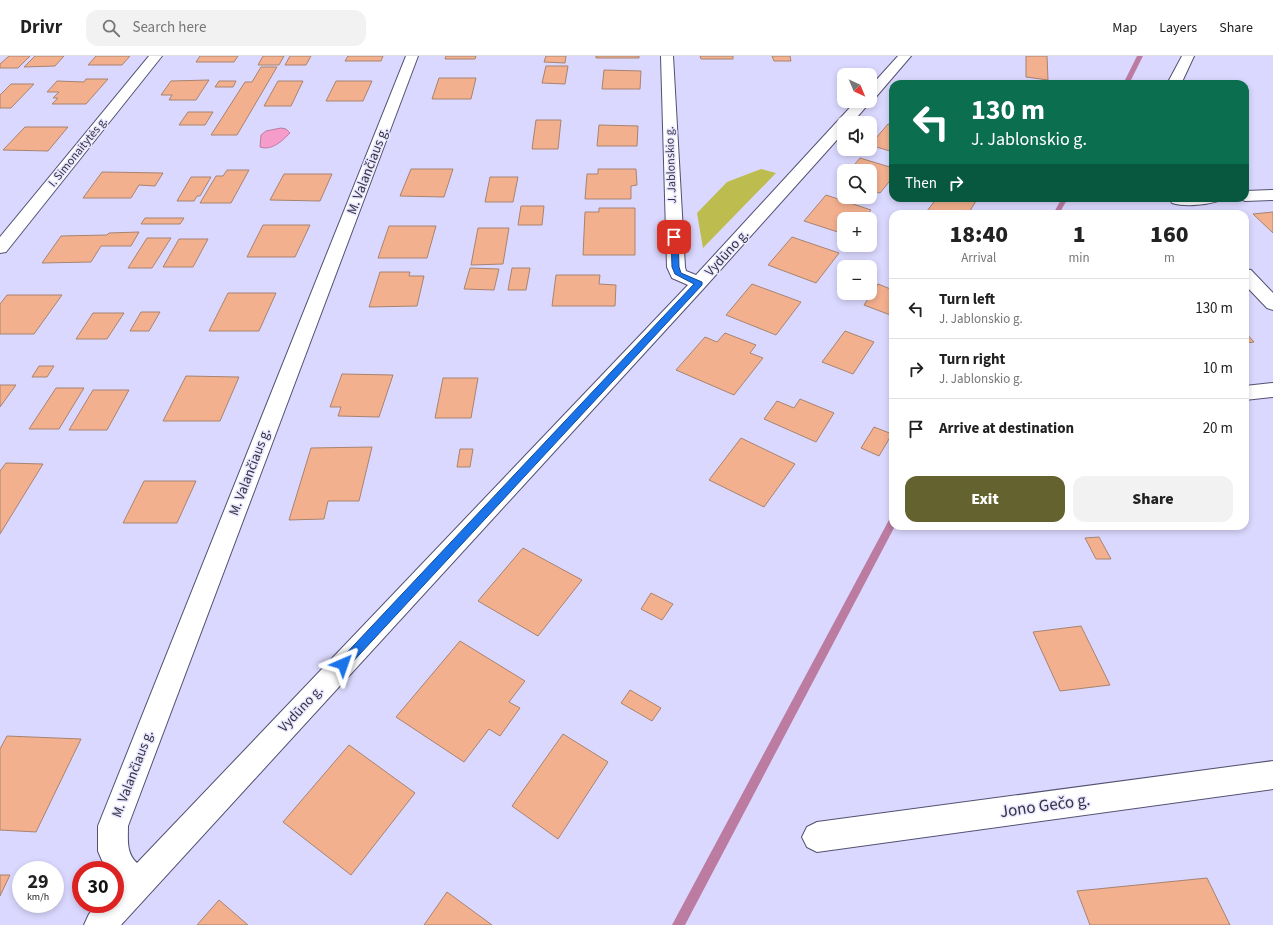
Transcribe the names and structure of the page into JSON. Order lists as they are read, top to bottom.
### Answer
{
  "streets": {
    "street": [
      "I. Simonaitytės g.",
      "J. Jablonskio g.",
      "M. Valančiaus g.",
      "Vydūno g.",
      "Jono Gečo g."
    ]
  },
  "crossings": [
    ["J. Jablonskio g.", "Vydūno g."],
    ["M. Valančiaus g.", "Vydūno g."]
  ],
  "north": "bottom right",
  "page": {
    "header": "Drivr",
    "search": "Search here",
    "nav": ["Map", "Layers", "Share"],
    "map_buttons": ["+", "−"],
    "turn": ["130 m", "J. Jablonskio g."],
    "then": "Then",
    "eta": [
      "18:40",
      "Arrival",
      "1",
      "min",
      "160",
      "m"
    ],
    "list": [
      {
        "name": "Turn left",
        "note": "J. Jablonskio g.",
        "value": "130 m"
      },
      {
        "name": "Turn right",
        "note": "J. Jablonskio g.",
        "value": "10 m"
      },
      {
        "name": "Arrive at destination",
        "value": "20 m"
      }
    ],
    "buttons": ["Exit", "Share"],
    "speed": "29 km/h",
    "limit": "30"
  }
}
